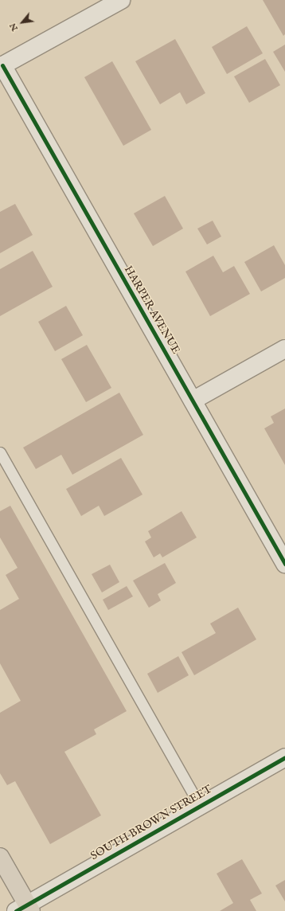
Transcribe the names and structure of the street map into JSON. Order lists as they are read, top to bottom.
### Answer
{
  "streets": {
    "street": ["HARPER AVENUE", "SOUTH BROWN STREET"]
  },
  "north": "bottom left"
}
